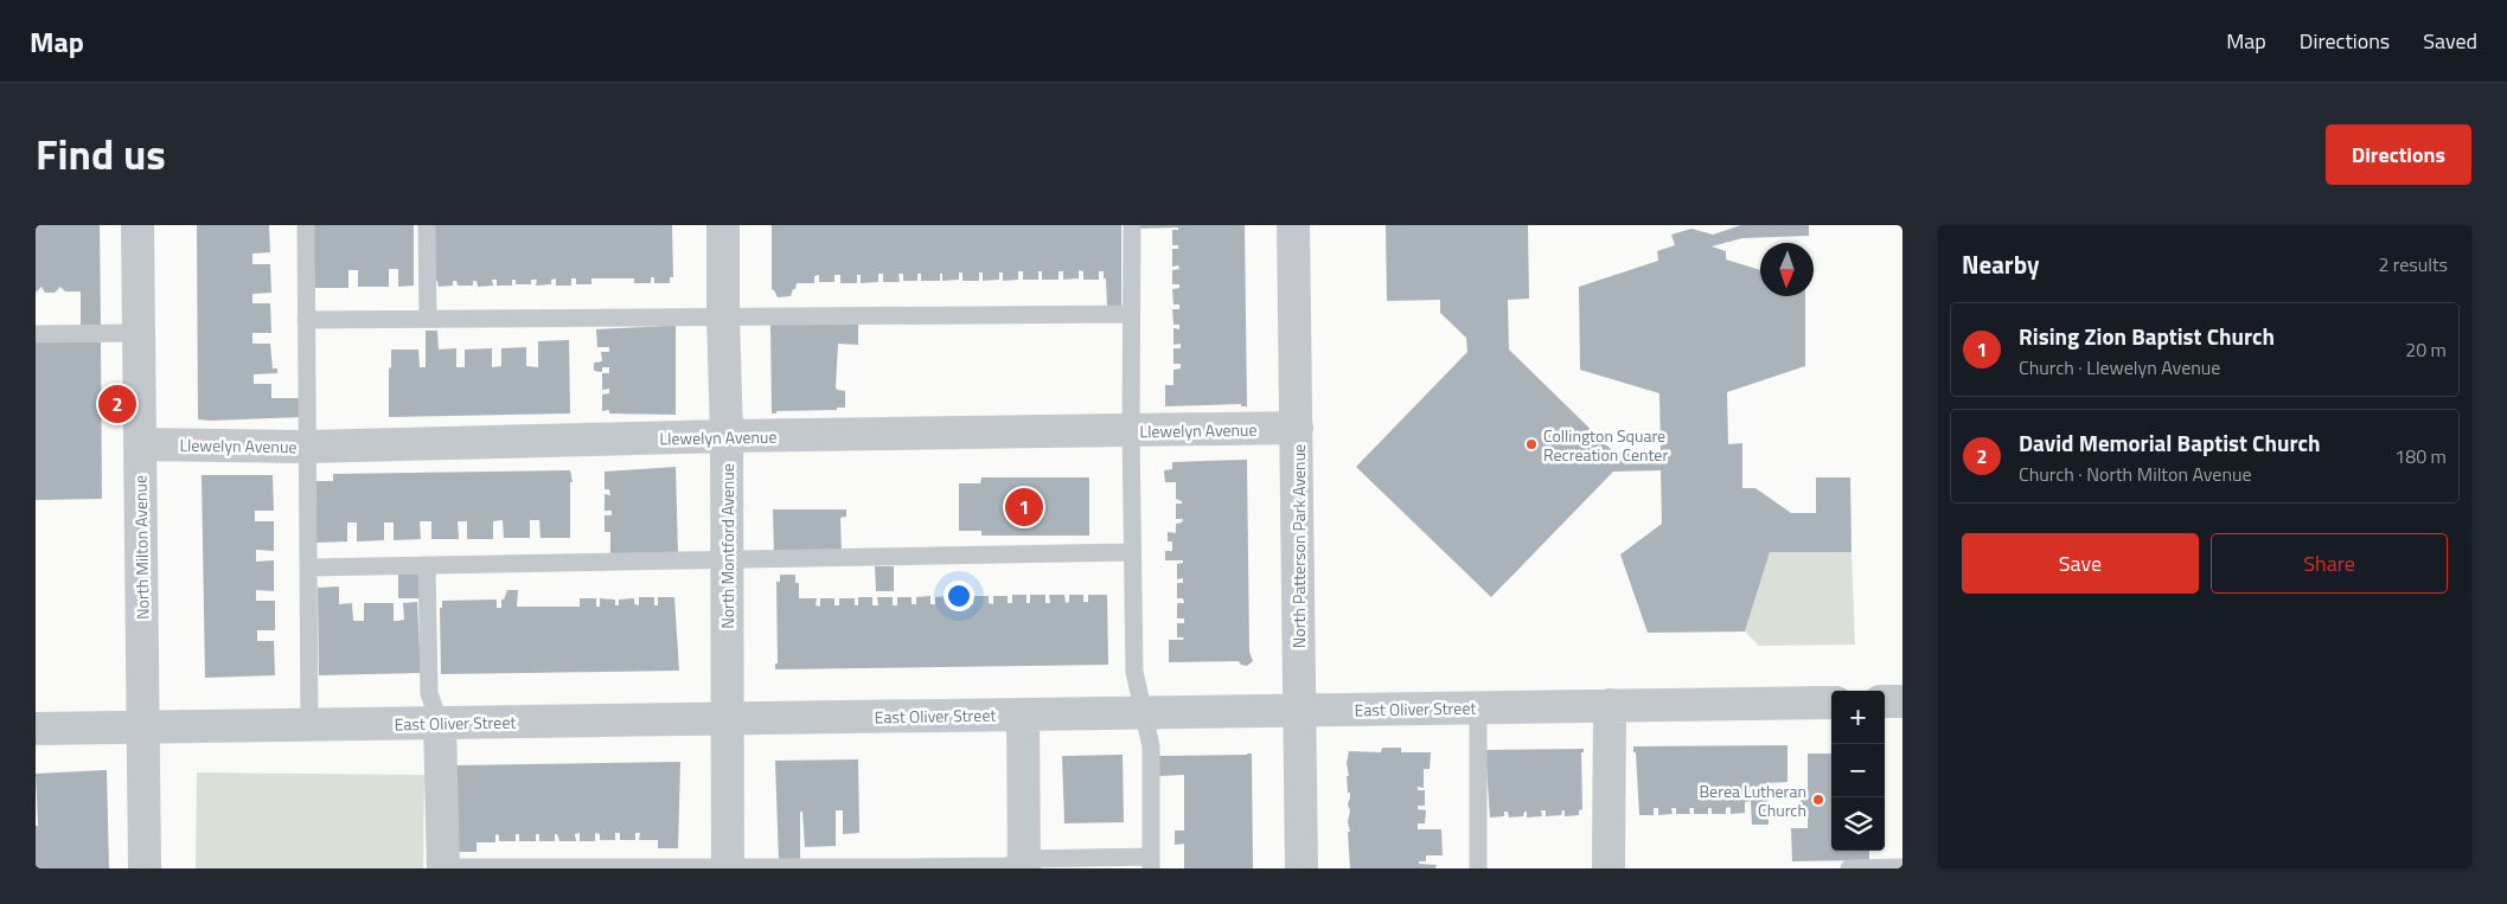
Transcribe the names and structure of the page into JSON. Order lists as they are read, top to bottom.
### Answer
{
  "streets": {
    "street": [
      "Llewelyn Avenue",
      "North Montford Avenue",
      "North Patterson Park Avenue",
      "North Milton Avenue",
      "East Oliver Street"
    ]
  },
  "crossings": [
    ["Llewelyn Avenue", "North Montford Avenue"],
    ["Llewelyn Avenue", "North Patterson Park Avenue"],
    ["Llewelyn Avenue", "North Milton Avenue"],
    ["North Montford Avenue", "East Oliver Street"],
    ["North Patterson Park Avenue", "East Oliver Street"],
    ["North Milton Avenue", "East Oliver Street"]
  ],
  "places": ["Collington Square Recreation Center", "Berea Lutheran Church"],
  "north": "bottom",
  "page": {
    "header": "Map",
    "nav": ["Map", "Directions", "Saved"],
    "title": "Find us",
    "buttons": [
      "Directions",
      ["Save", "Share"]
    ],
    "heading": ["Nearby", "2 results"],
    "list": [
      {
        "mark": "1",
        "name": "Rising Zion Baptist Church",
        "note": "Church · Llewelyn Avenue",
        "value": "20 m"
      },
      {
        "mark": "2",
        "name": "David Memorial Baptist Church",
        "note": "Church · North Milton Avenue",
        "value": "180 m"
      }
    ],
    "pins": ["2", "1"],
    "map_buttons": ["+", "−"]
  }
}
